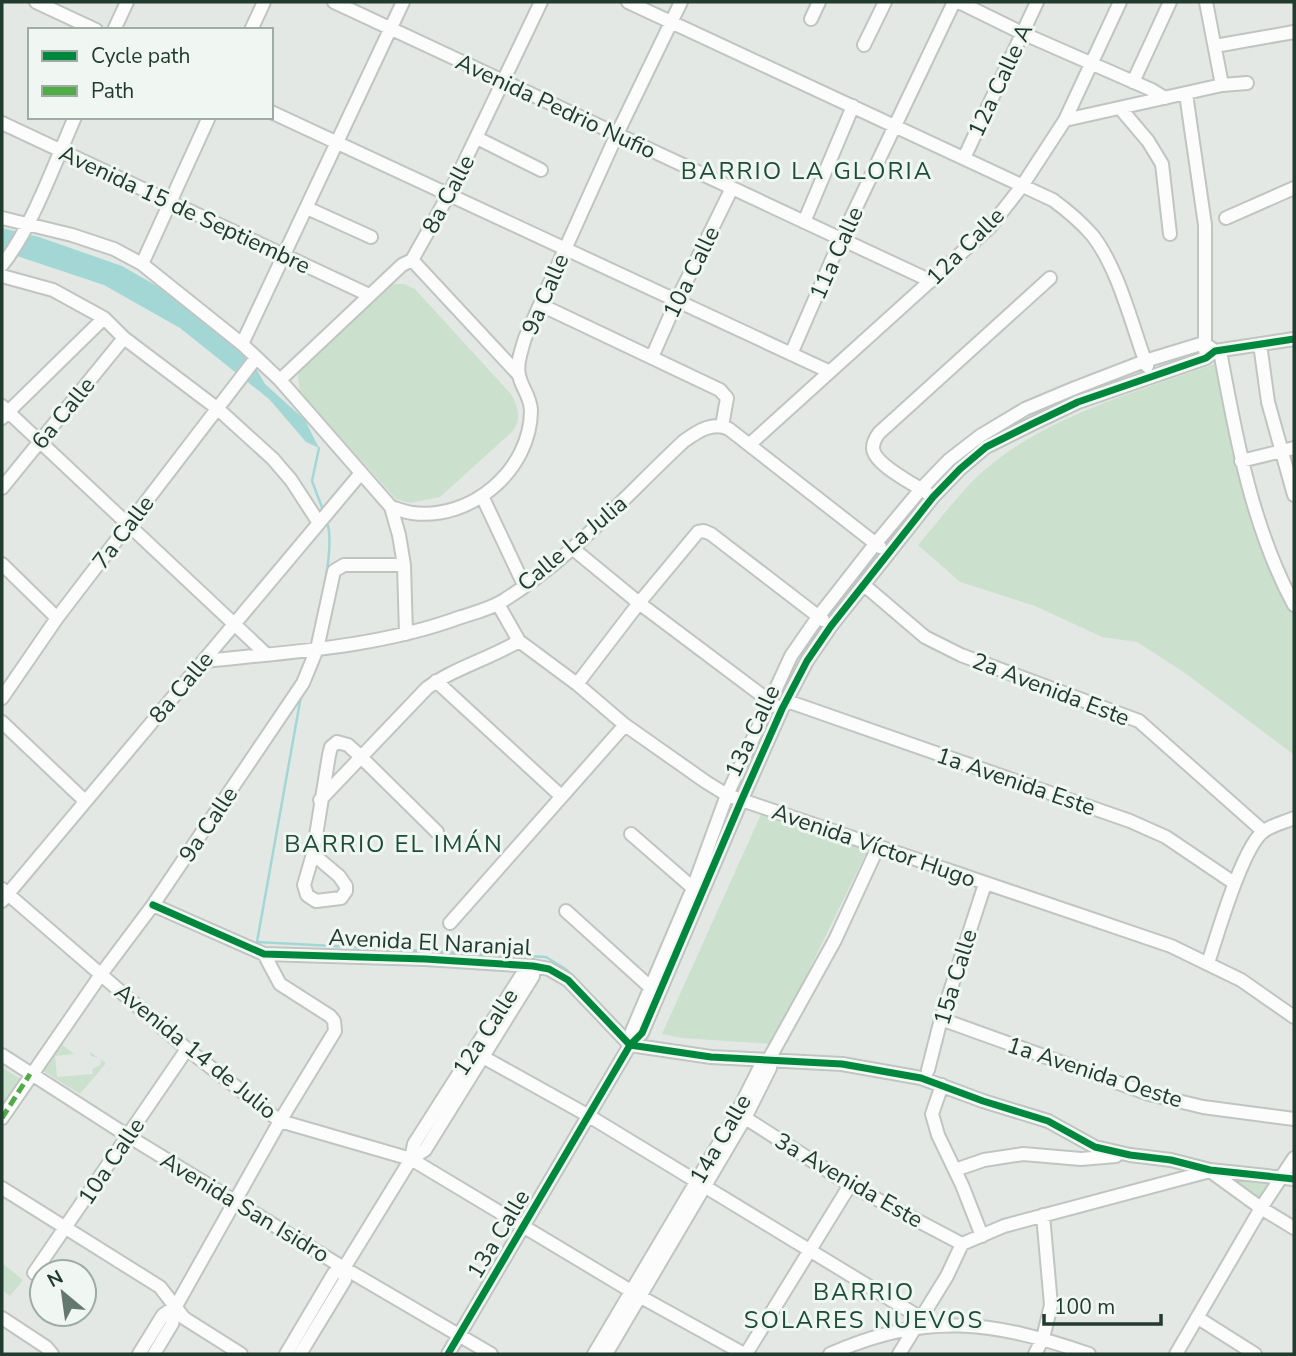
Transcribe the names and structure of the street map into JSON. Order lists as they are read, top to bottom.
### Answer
{
  "streets": {
    "street": [
      "12a Calle A",
      "Avenida Pedrio Nufio",
      "8a Calle",
      "Avenida 15 de Septiembre",
      "12a Calle",
      "11a Calle",
      "10a Calle",
      "9a Calle",
      "6a Calle",
      "7a Calle",
      "Calle La Julia",
      "2a Avenida Este",
      "13a Calle",
      "1a Avenida Este",
      "Avenida Víctor Hugo",
      "Avenida El Naranjal",
      "15a Calle",
      "Avenida 14 de Julio",
      "1a Avenida Oeste",
      "14a Calle",
      "3a Avenida Este",
      "Avenida San Isidro"
    ]
  },
  "crossings": [
    ["Avenida Pedrio Nufio", "8a Calle"],
    ["Avenida Pedrio Nufio", "12a Calle"],
    ["Avenida Pedrio Nufio", "11a Calle"],
    ["Avenida Pedrio Nufio", "10a Calle"],
    ["Avenida Pedrio Nufio", "9a Calle"],
    ["8a Calle", "Avenida 15 de Septiembre"],
    ["8a Calle", "9a Calle"],
    ["8a Calle", "Calle La Julia"],
    ["8a Calle", "Avenida 14 de Julio"],
    ["Avenida 15 de Septiembre", "9a Calle"],
    ["12a Calle", "Avenida El Naranjal"],
    ["12a Calle", "Avenida 14 de Julio"],
    ["12a Calle", "Avenida San Isidro"],
    ["10a Calle", "Avenida 14 de Julio"],
    ["10a Calle", "Avenida San Isidro"],
    ["9a Calle", "Calle La Julia"],
    ["9a Calle", "Avenida El Naranjal"],
    ["9a Calle", "Avenida 14 de Julio"],
    ["9a Calle", "Avenida San Isidro"],
    ["Calle La Julia", "Avenida Víctor Hugo"],
    ["2a Avenida Este", "13a Calle"],
    ["13a Calle", "1a Avenida Este"],
    ["13a Calle", "Avenida Víctor Hugo"],
    ["13a Calle", "Avenida El Naranjal"],
    ["13a Calle", "Avenida 14 de Julio"],
    ["13a Calle", "Avenida San Isidro"],
    ["Avenida Víctor Hugo", "15a Calle"],
    ["15a Calle", "1a Avenida Oeste"],
    ["Avenida 14 de Julio", "14a Calle"],
    ["14a Calle", "3a Avenida Este"]
  ],
  "districts": ["BARRIO LA GLORIA", "BARRIO EL IMÁN", "BARRIO SOLARES NUEVOS"],
  "legend": ["Cycle path", "Path"],
  "scale_bar": "100 m",
  "north": "top left"
}
